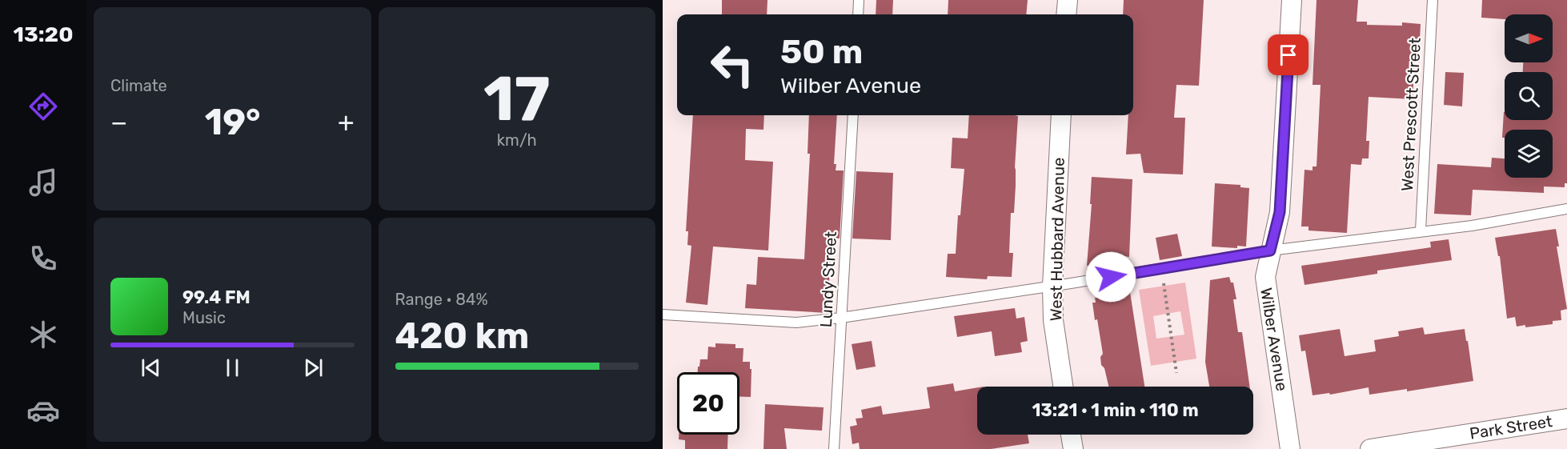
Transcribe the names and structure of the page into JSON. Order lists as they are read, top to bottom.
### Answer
{
  "streets": {
    "street": ["West Hubbard Avenue", "Wilber Avenue", "Park Street"],
    "lane": ["West Prescott Street", "Lundy Street"]
  },
  "north": "right",
  "page": {
    "tabs": "13:20",
    "tile": [
      "Climate",
      ["17", "km/h"],
      ["Range · 84%", "420 km"]
    ],
    "turn": ["50 m", "Wilber Avenue"],
    "heat": ["−", "19°", "+"],
    "song": ["99.4 FM", "Music"],
    "limit": "20",
    "trip": "13:21 · 1 min · 110 m"
  }
}
